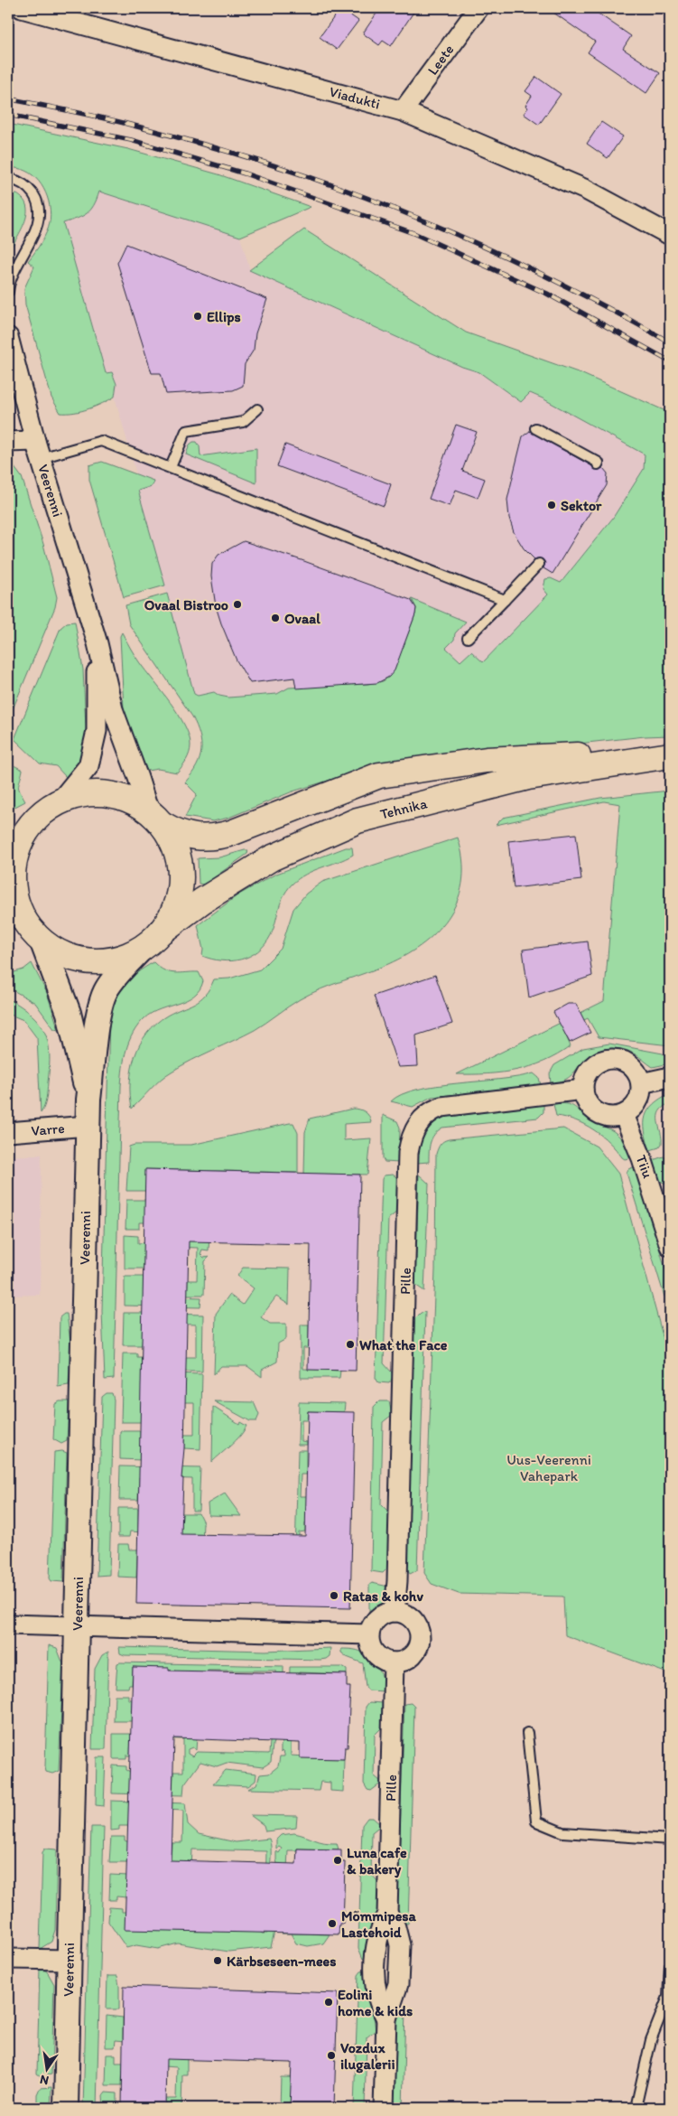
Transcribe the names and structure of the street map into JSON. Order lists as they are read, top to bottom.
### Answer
{
  "streets": {
    "main road": ["Tehnika"],
    "street": [
      "Leete",
      "Viadukti",
      "Veerenni",
      "Varre",
      "Tiiu",
      "Pille"
    ]
  },
  "crossings": [
    ["Leete", "Viadukti"],
    ["Veerenni", "Varre"],
    ["Tiiu", "Pille"]
  ],
  "parks": ["Uus-Veerenni Vahepark"],
  "places": [
    "Ellips",
    "Sektor",
    "Ovaal Bistroo",
    "Ovaal",
    "What the Face",
    "Ratas & kohv",
    "Luna cafe & bakery",
    "Mõmmipesa Lastehoid",
    "Kärbseseen-mees",
    "Eolini home & kids",
    "Vozdux ilugalerii"
  ],
  "north": "bottom"
}
